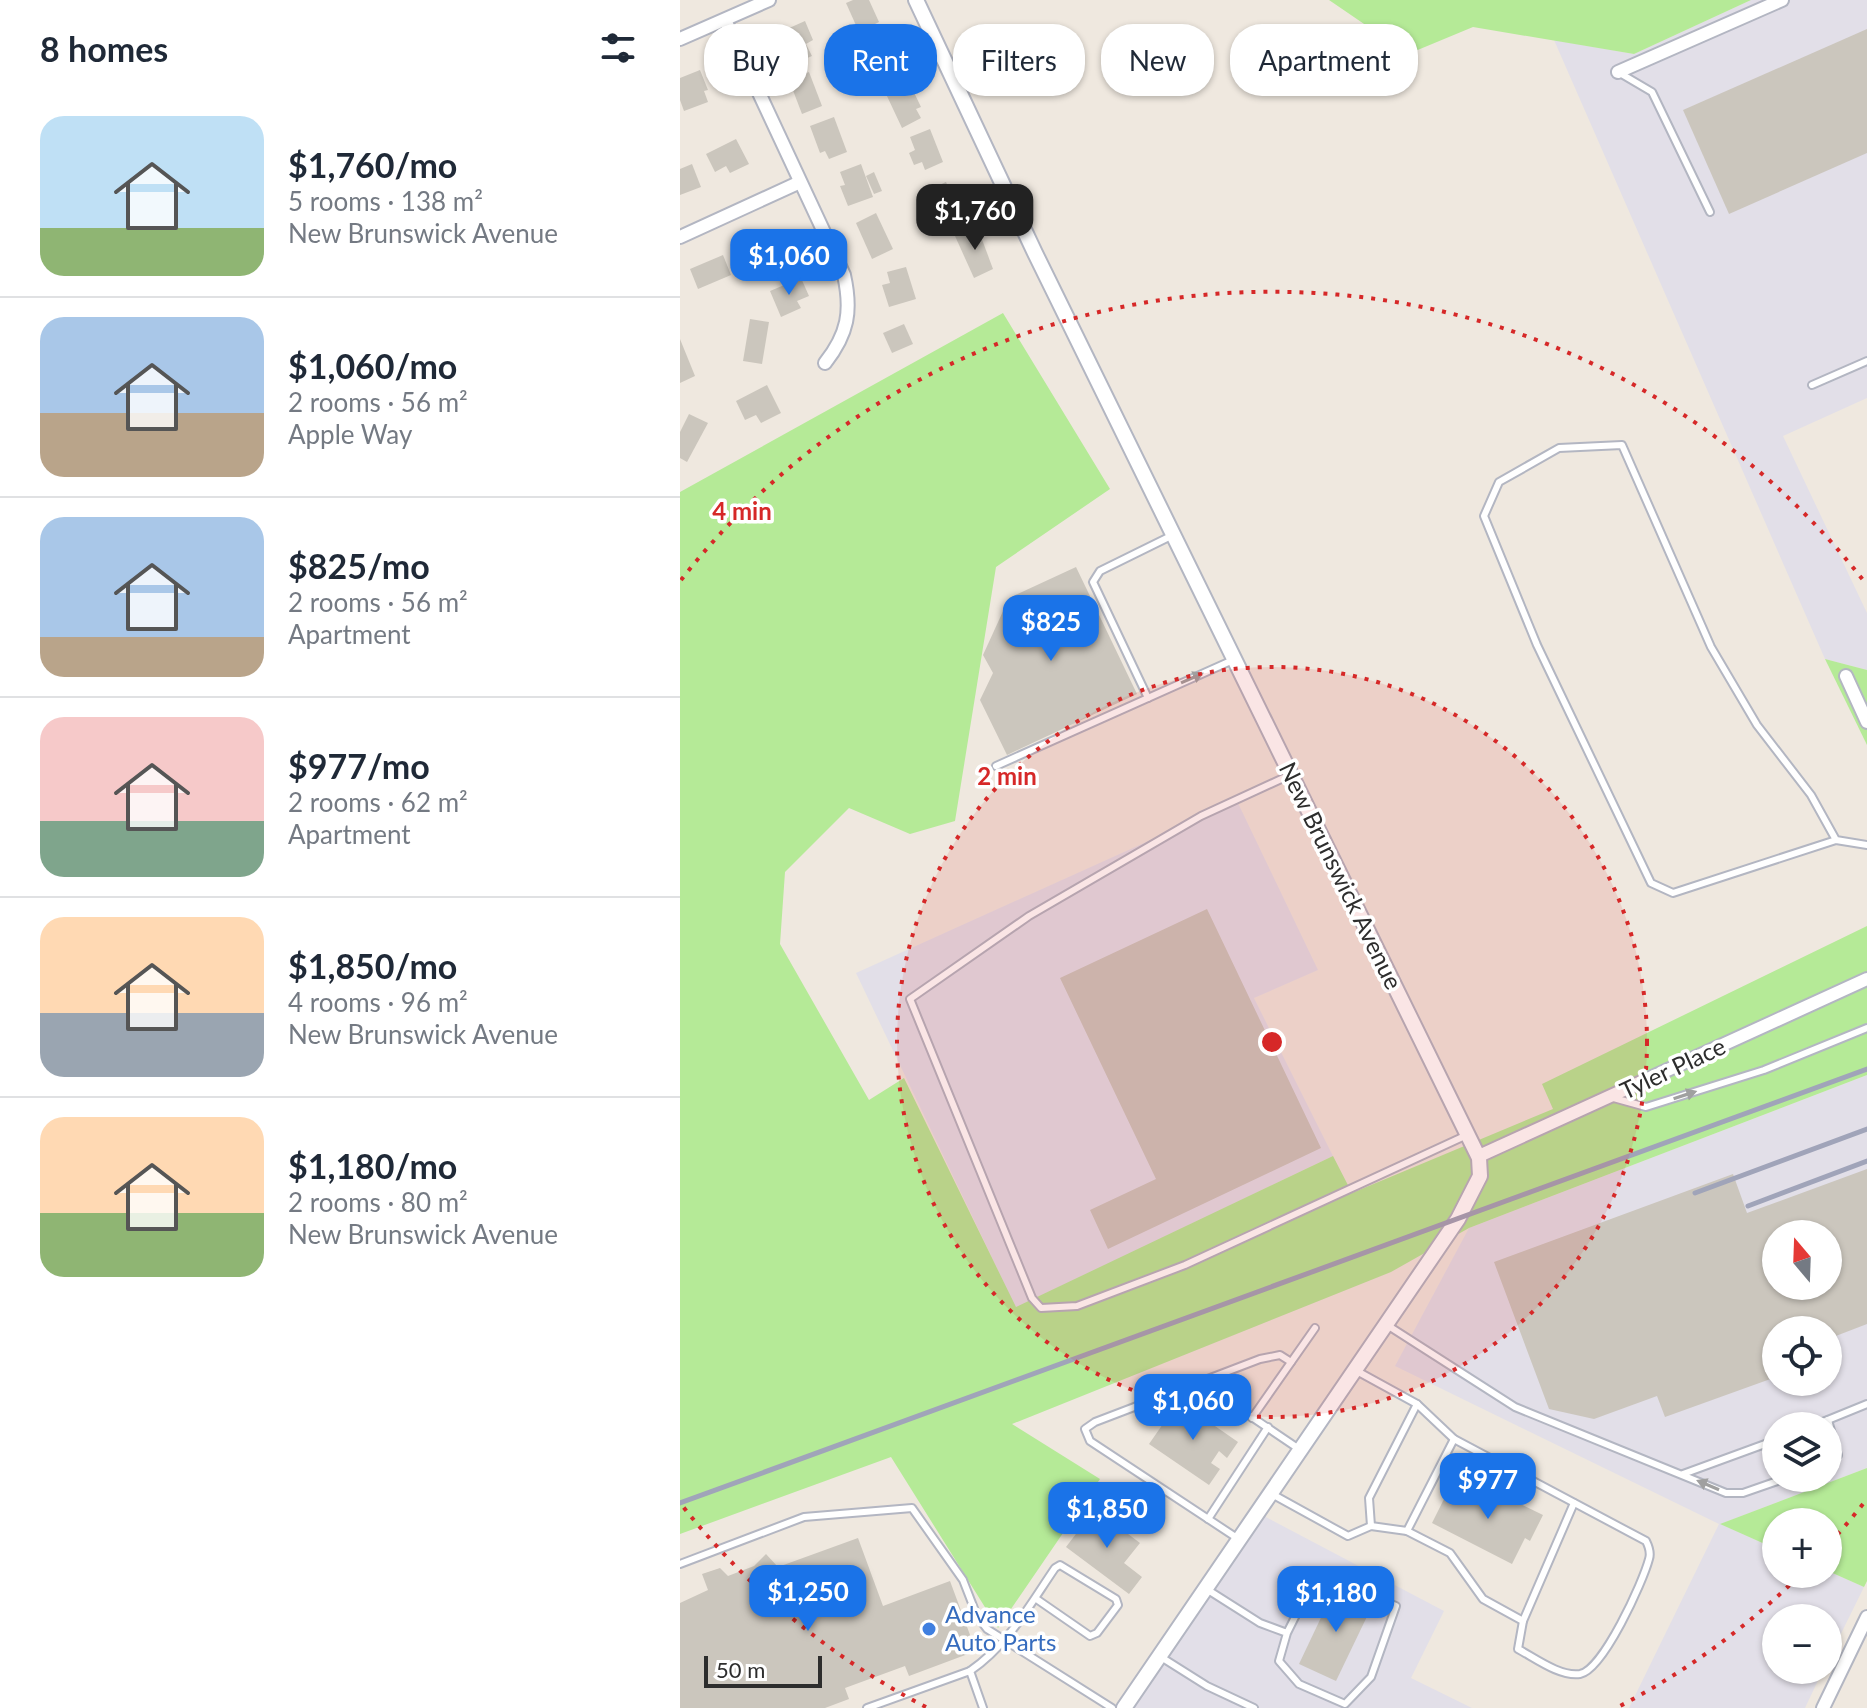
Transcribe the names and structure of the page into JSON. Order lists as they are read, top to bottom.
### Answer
{
  "streets": {
    "street": ["New Brunswick Avenue", "Tyler Place"]
  },
  "crossings": [
    ["New Brunswick Avenue", "Tyler Place"]
  ],
  "places": ["Advance Auto Parts"],
  "scale_bar": "50 m",
  "north": "top",
  "page": {
    "heading": "8 homes",
    "chip": [
      "Buy",
      "Rent",
      "Filters",
      "New",
      "Apartment"
    ],
    "list": [
      {
        "name": "$1,760/mo",
        "note": "5 rooms · 138 m² · New Brunswick Avenue"
      },
      {
        "name": "$1,060/mo",
        "note": "2 rooms · 56 m² · Apple Way"
      },
      {
        "name": "$825/mo",
        "note": "2 rooms · 56 m² · Apartment"
      },
      {
        "name": "$977/mo",
        "note": "2 rooms · 62 m² · Apartment"
      },
      {
        "name": "$1,850/mo",
        "note": "4 rooms · 96 m² · New Brunswick Avenue"
      },
      {
        "name": "$1,180/mo",
        "note": "2 rooms · 80 m² · New Brunswick Avenue"
      }
    ],
    "price": [
      "$1,760",
      "$1,060",
      "$825",
      "$1,060",
      "$977",
      "$1,850",
      "$1,250",
      "$1,180"
    ],
    "map_buttons": ["+", "−"],
    "scale": "50 m"
  },
  "rings": ["4 min", "2 min"]
}
